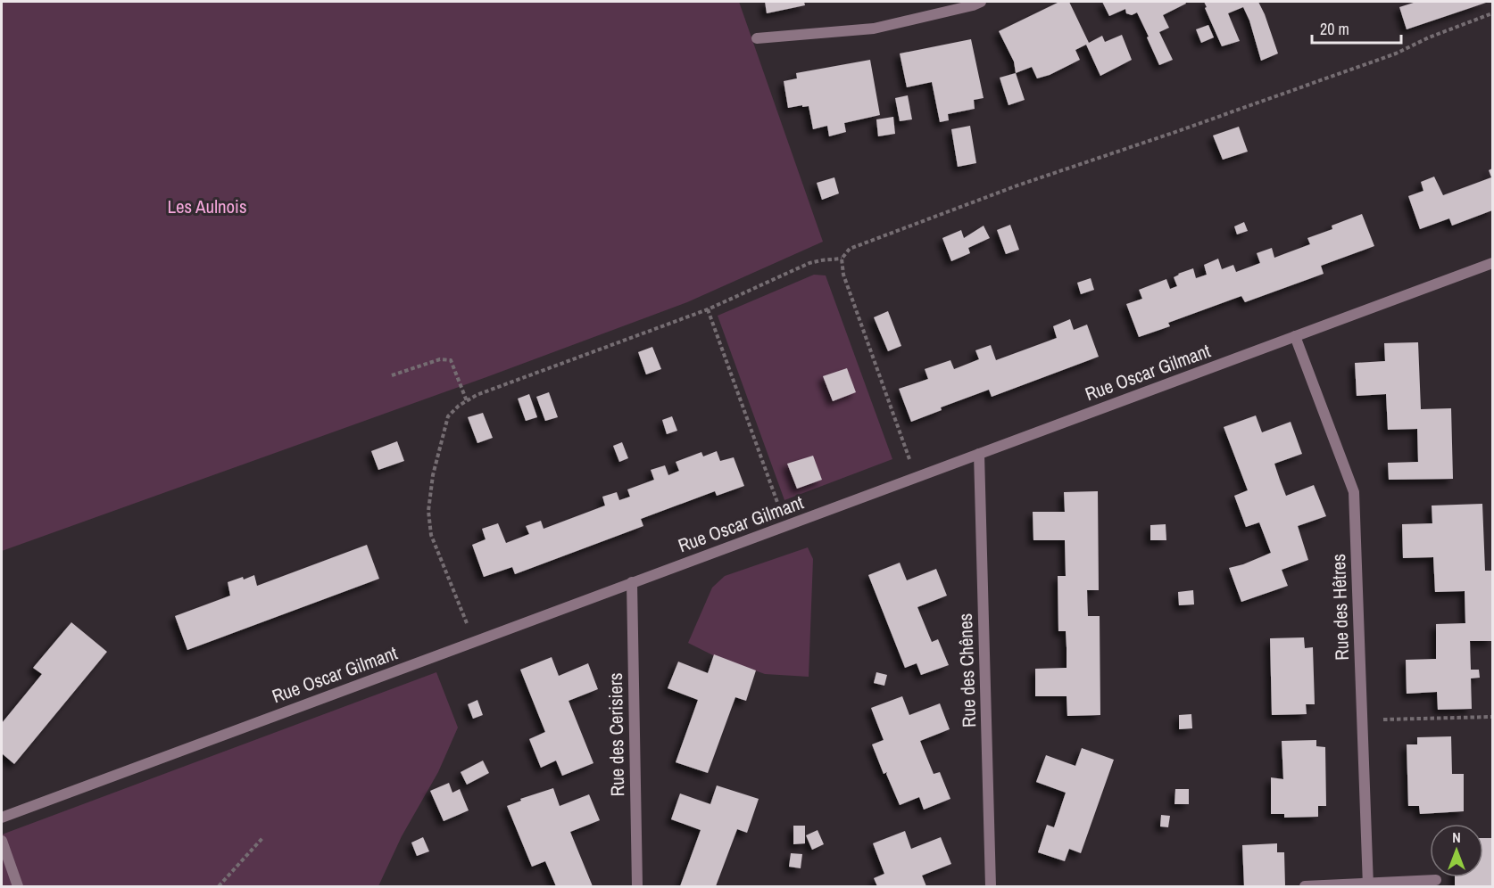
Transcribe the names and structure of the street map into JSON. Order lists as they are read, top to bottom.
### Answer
{
  "streets": {
    "street": [
      "Rue Oscar Gilmant",
      "Rue des Hêtres",
      "Rue des Chênes",
      "Rue des Cerisiers"
    ]
  },
  "crossings": [
    ["Rue Oscar Gilmant", "Rue des Hêtres"],
    ["Rue Oscar Gilmant", "Rue des Chênes"],
    ["Rue Oscar Gilmant", "Rue des Cerisiers"]
  ],
  "parks": ["Les Aulnois"],
  "scale_bar": "20 m",
  "north": "top"
}
